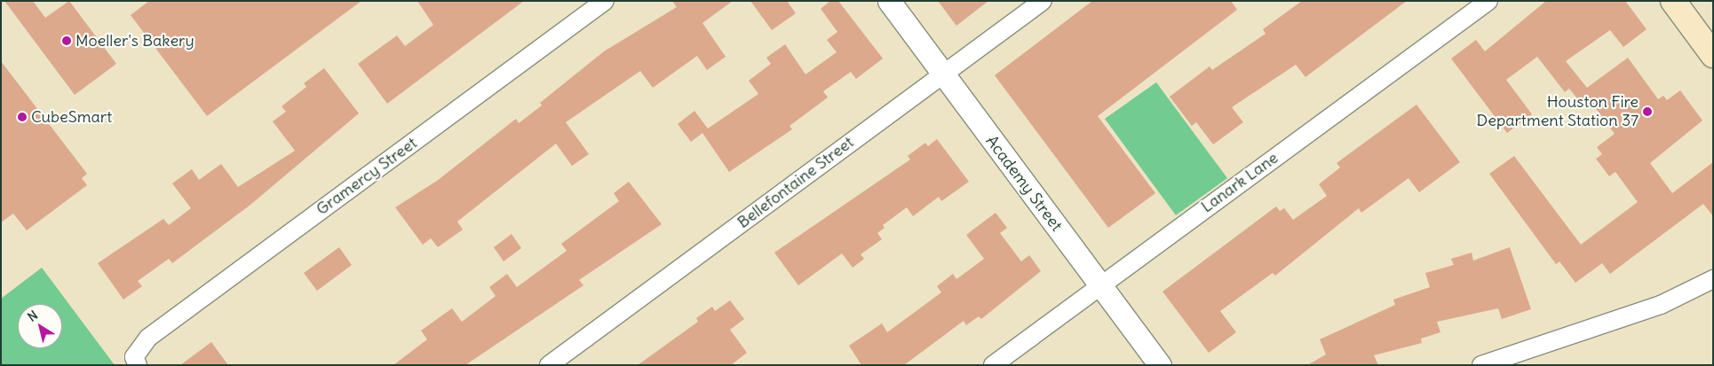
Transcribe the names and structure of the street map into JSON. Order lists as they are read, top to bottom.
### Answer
{
  "streets": {
    "street": [
      "Gramercy Street",
      "Bellefontaine Street",
      "Lanark Lane",
      "Academy Street"
    ]
  },
  "crossings": [
    ["Bellefontaine Street", "Academy Street"],
    ["Lanark Lane", "Academy Street"]
  ],
  "places": ["Moeller's Bakery", "Houston Fire Department Station 37", "CubeSmart"],
  "north": "top left"
}
